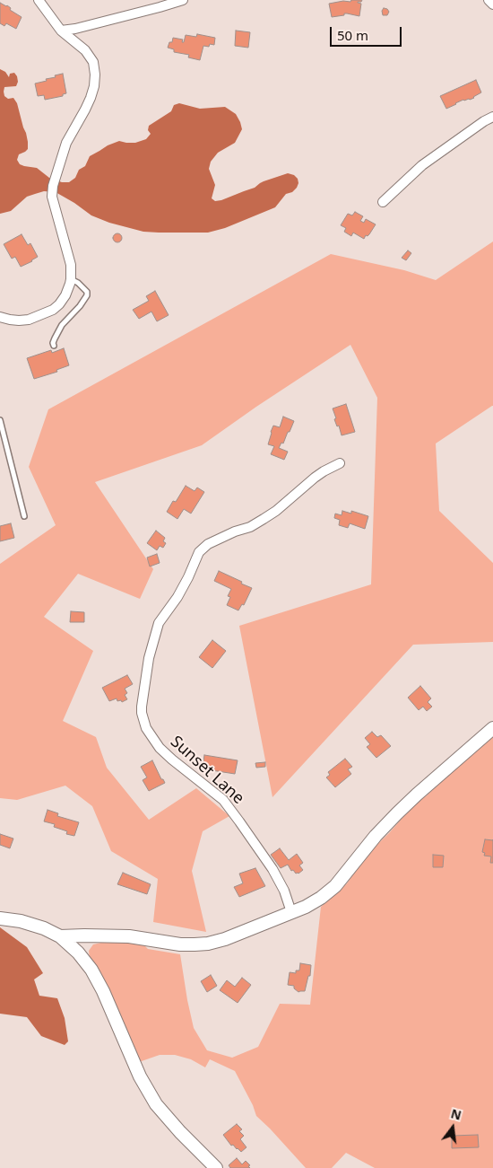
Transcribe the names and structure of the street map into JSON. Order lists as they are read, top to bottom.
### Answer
{
  "streets": {
    "street": ["Sunset Lane"]
  },
  "scale_bar": "50 m",
  "north": "top"
}
